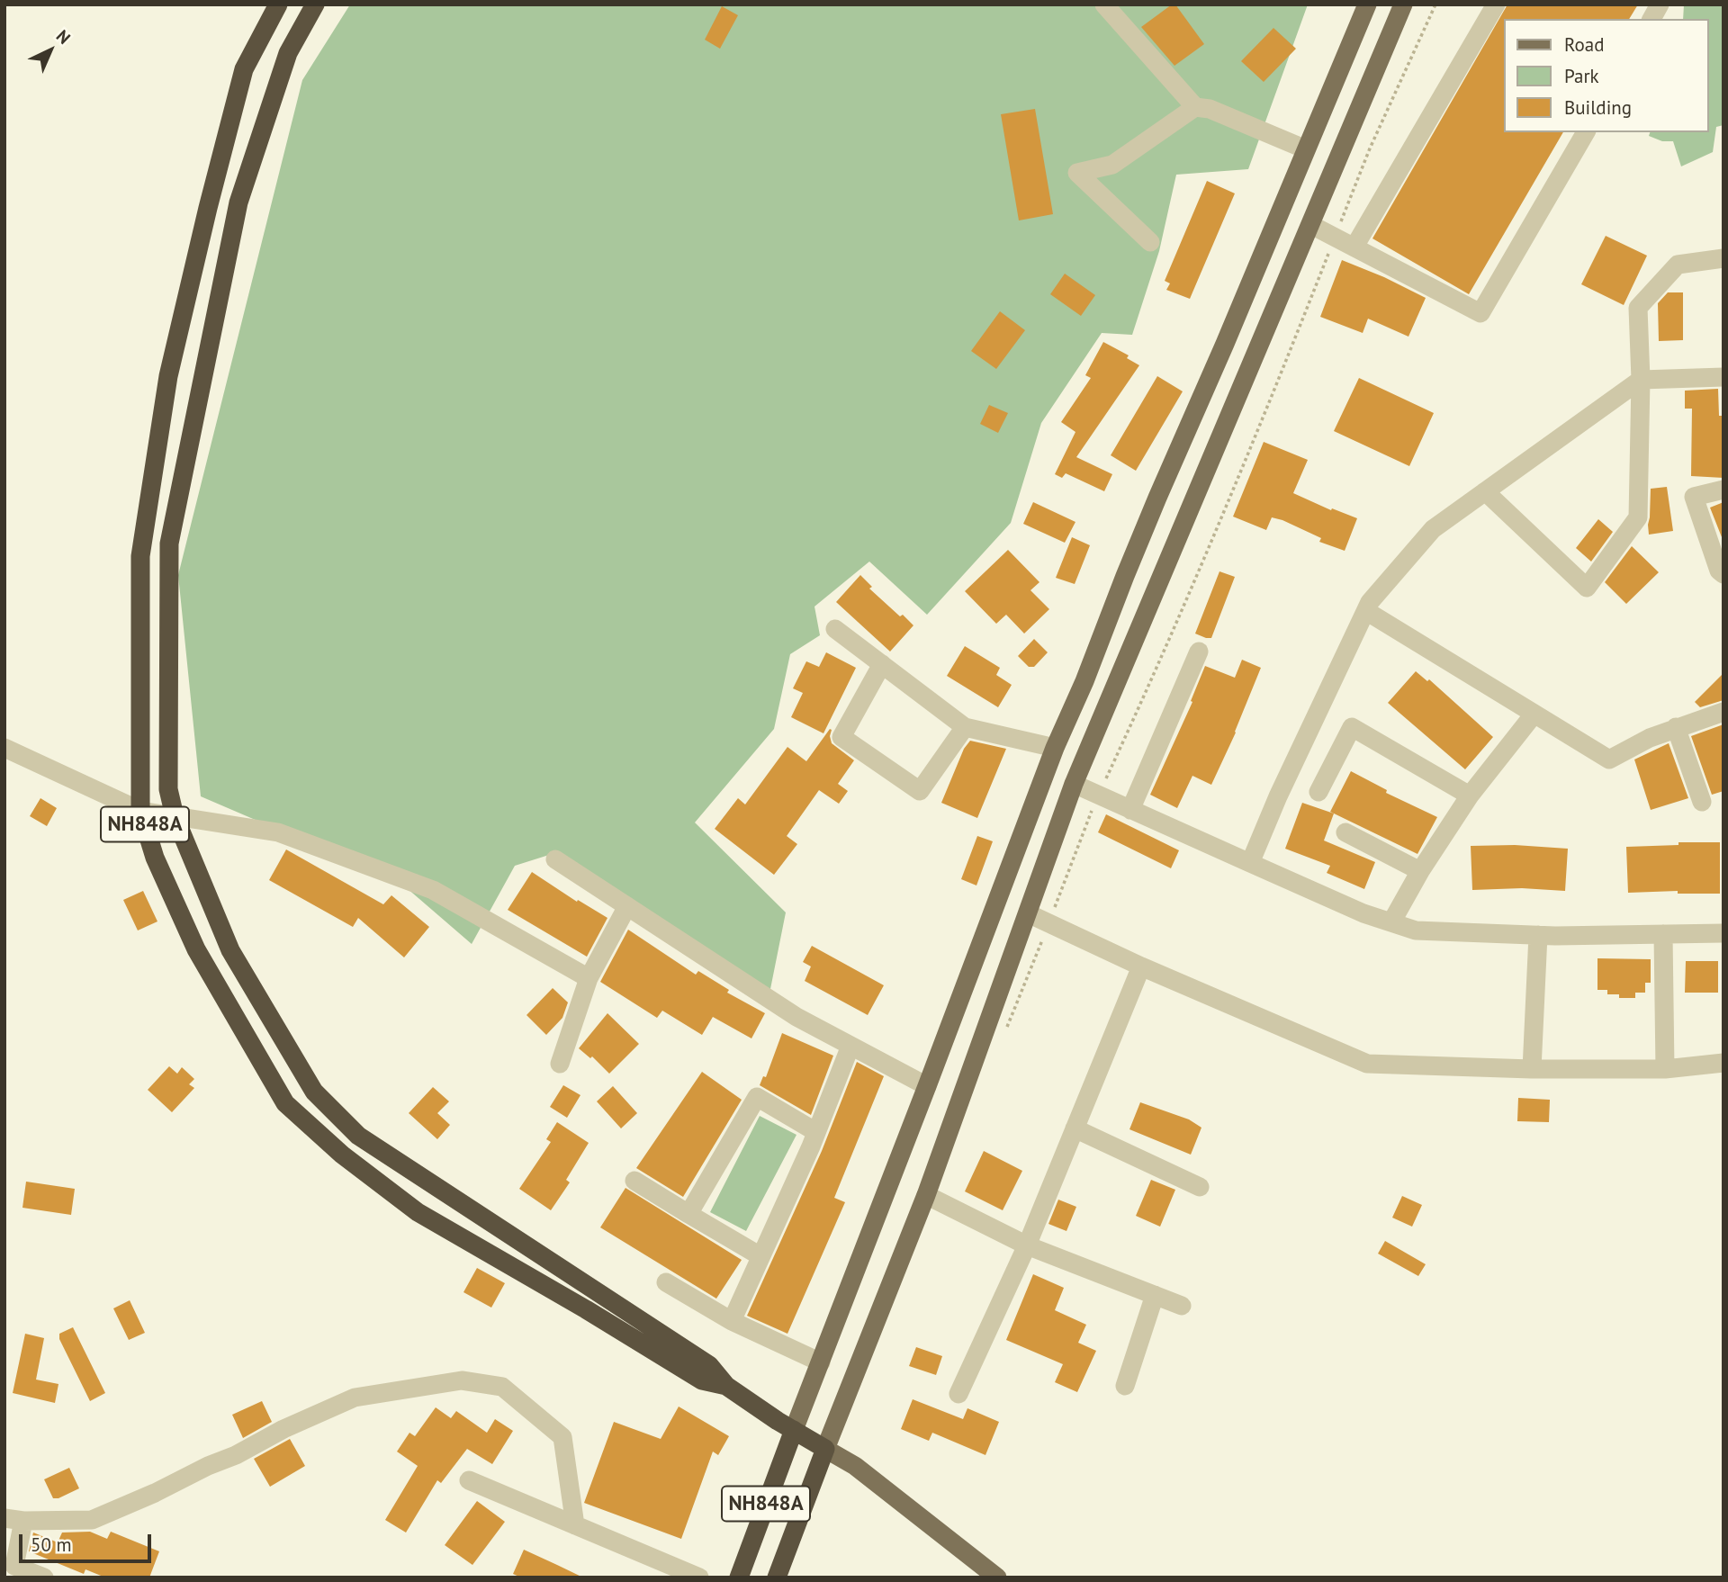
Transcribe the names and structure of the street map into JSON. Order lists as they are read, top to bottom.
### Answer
{
  "streets": {
    "highway": ["NH848A"]
  },
  "legend": ["Road", "Park", "Building"],
  "scale_bar": "50 m",
  "north": "top right"
}
